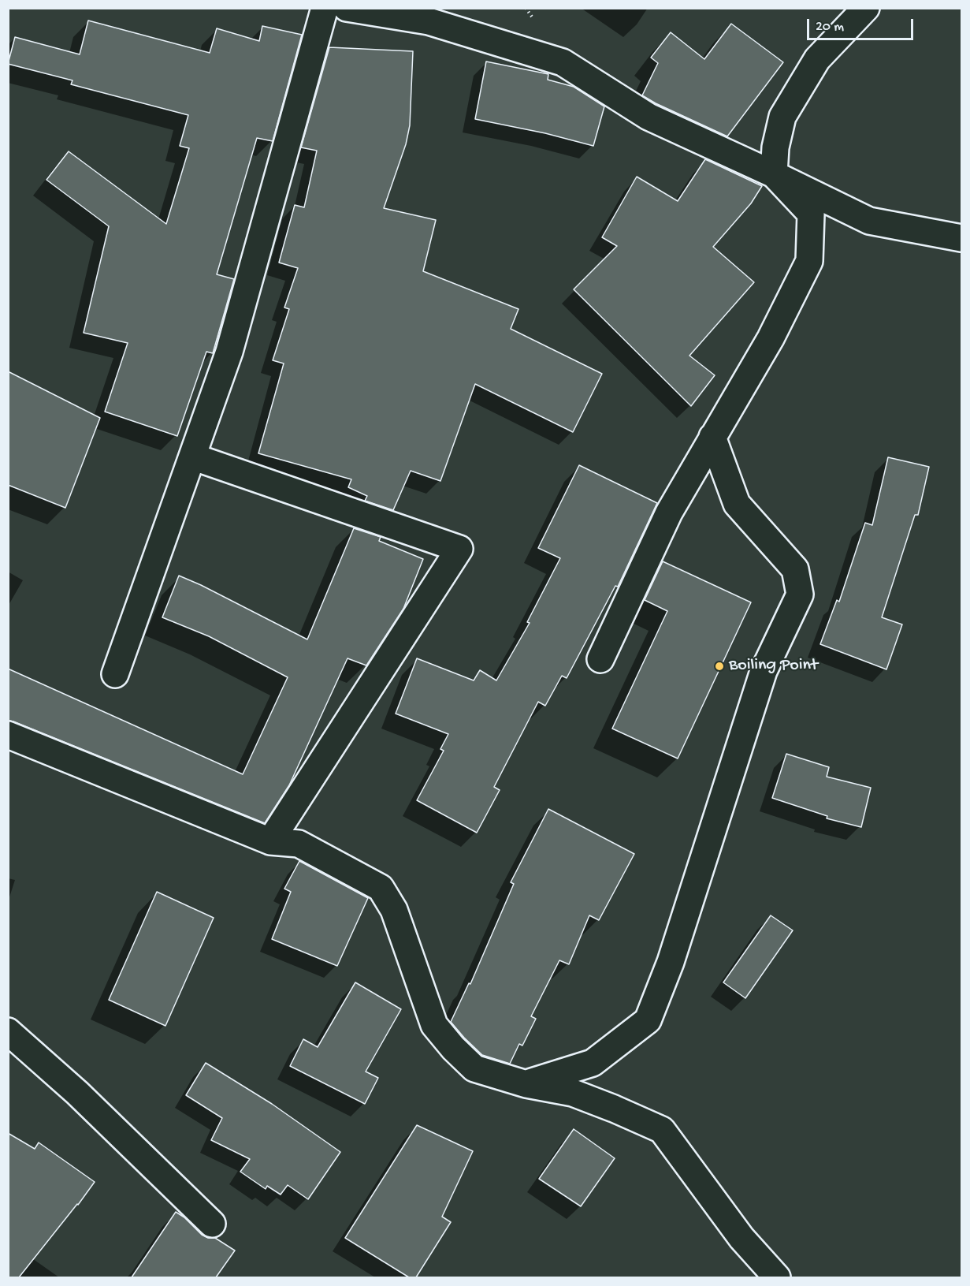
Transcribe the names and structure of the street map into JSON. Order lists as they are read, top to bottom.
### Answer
{
  "places": ["Boiling Point"],
  "scale_bar": "20 m"
}
